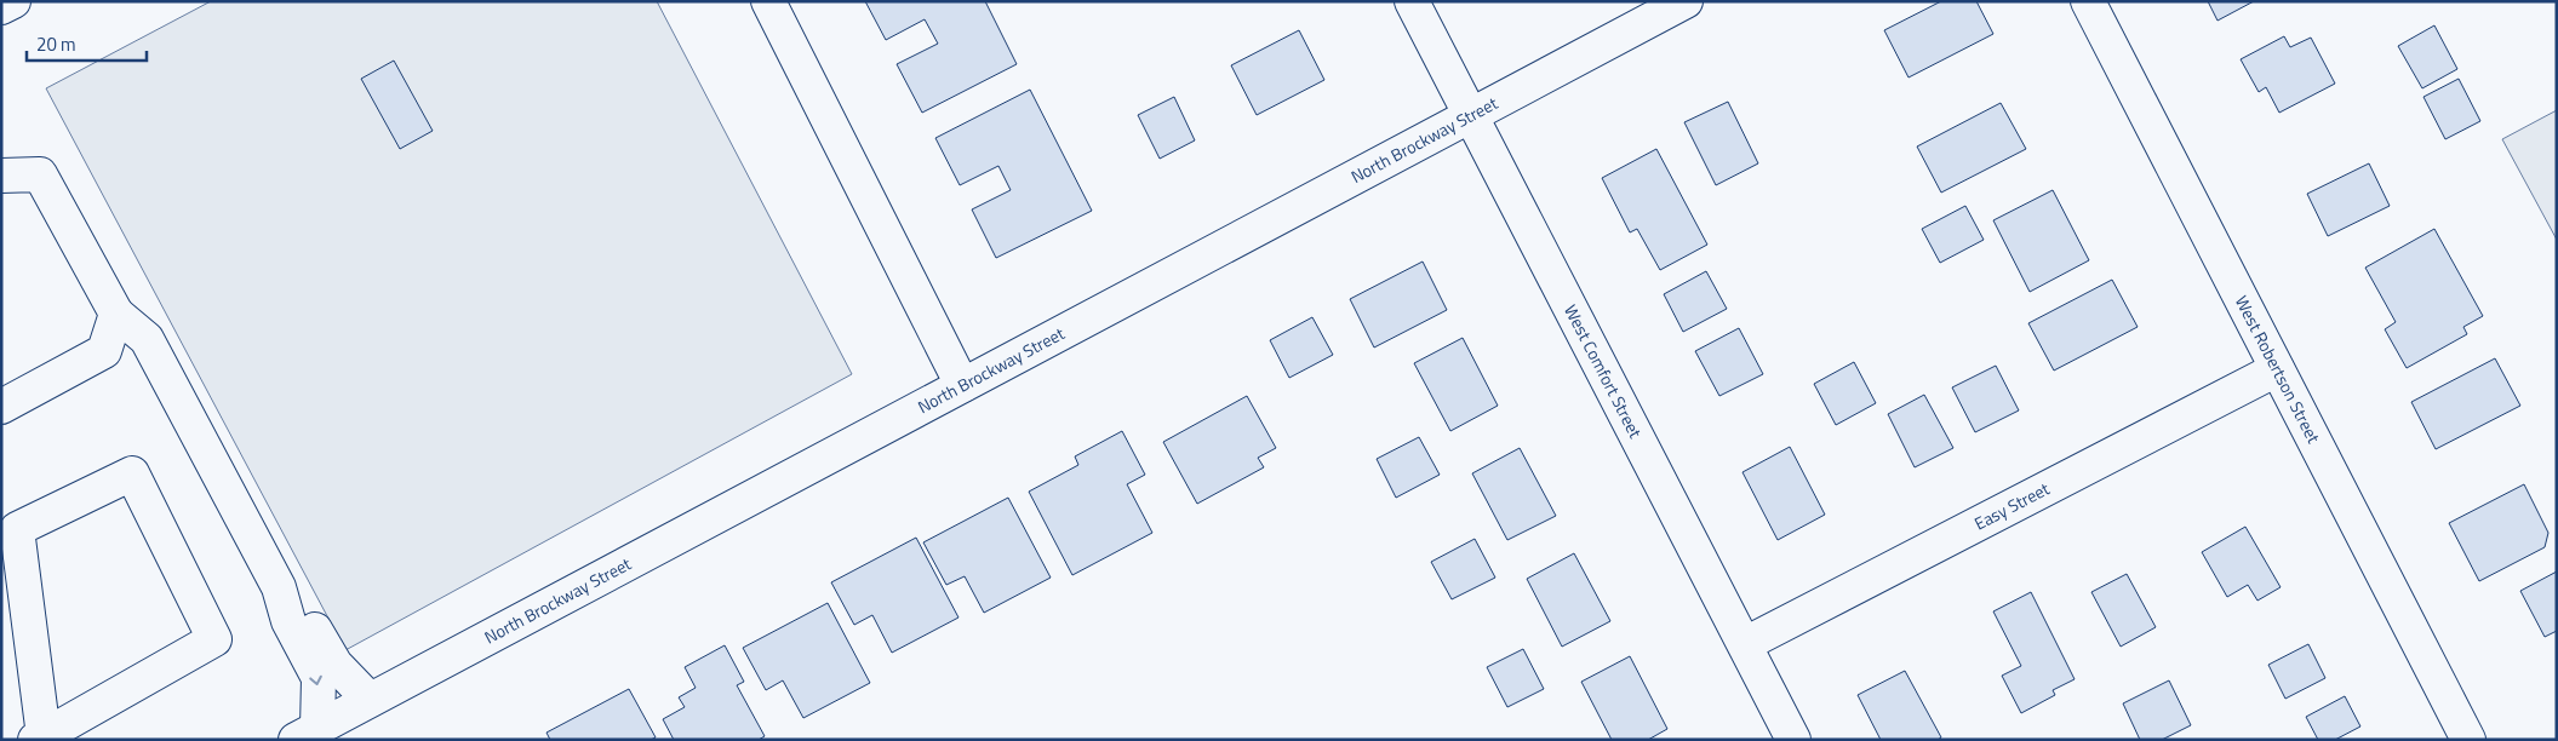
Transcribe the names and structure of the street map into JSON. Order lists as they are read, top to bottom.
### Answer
{
  "streets": {
    "street": [
      "North Brockway Street",
      "West Comfort Street",
      "West Robertson Street",
      "Easy Street"
    ]
  },
  "crossings": [
    ["North Brockway Street", "West Comfort Street"],
    ["West Comfort Street", "Easy Street"],
    ["West Robertson Street", "Easy Street"]
  ],
  "scale_bar": "20 m"
}
